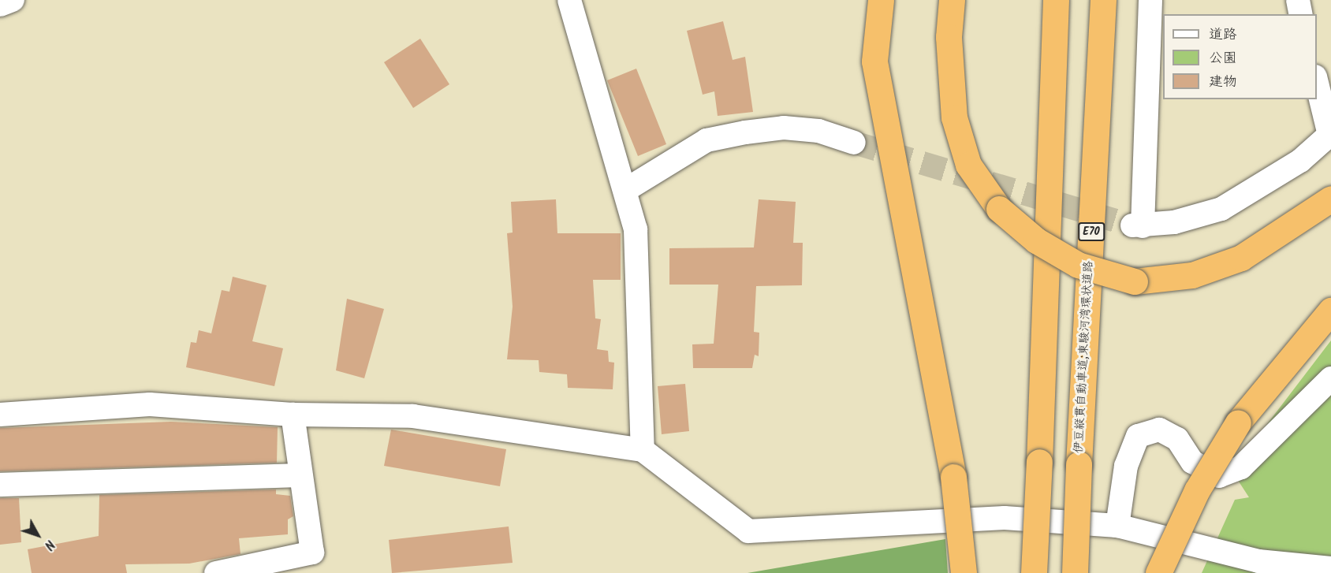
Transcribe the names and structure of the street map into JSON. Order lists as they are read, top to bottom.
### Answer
{
  "streets": {
    "highway": ["E70", "伊豆縦貫自動車道;東駿河湾環状道路"]
  },
  "legend": ["道路", "公園", "建物"],
  "north": "bottom right"
}
